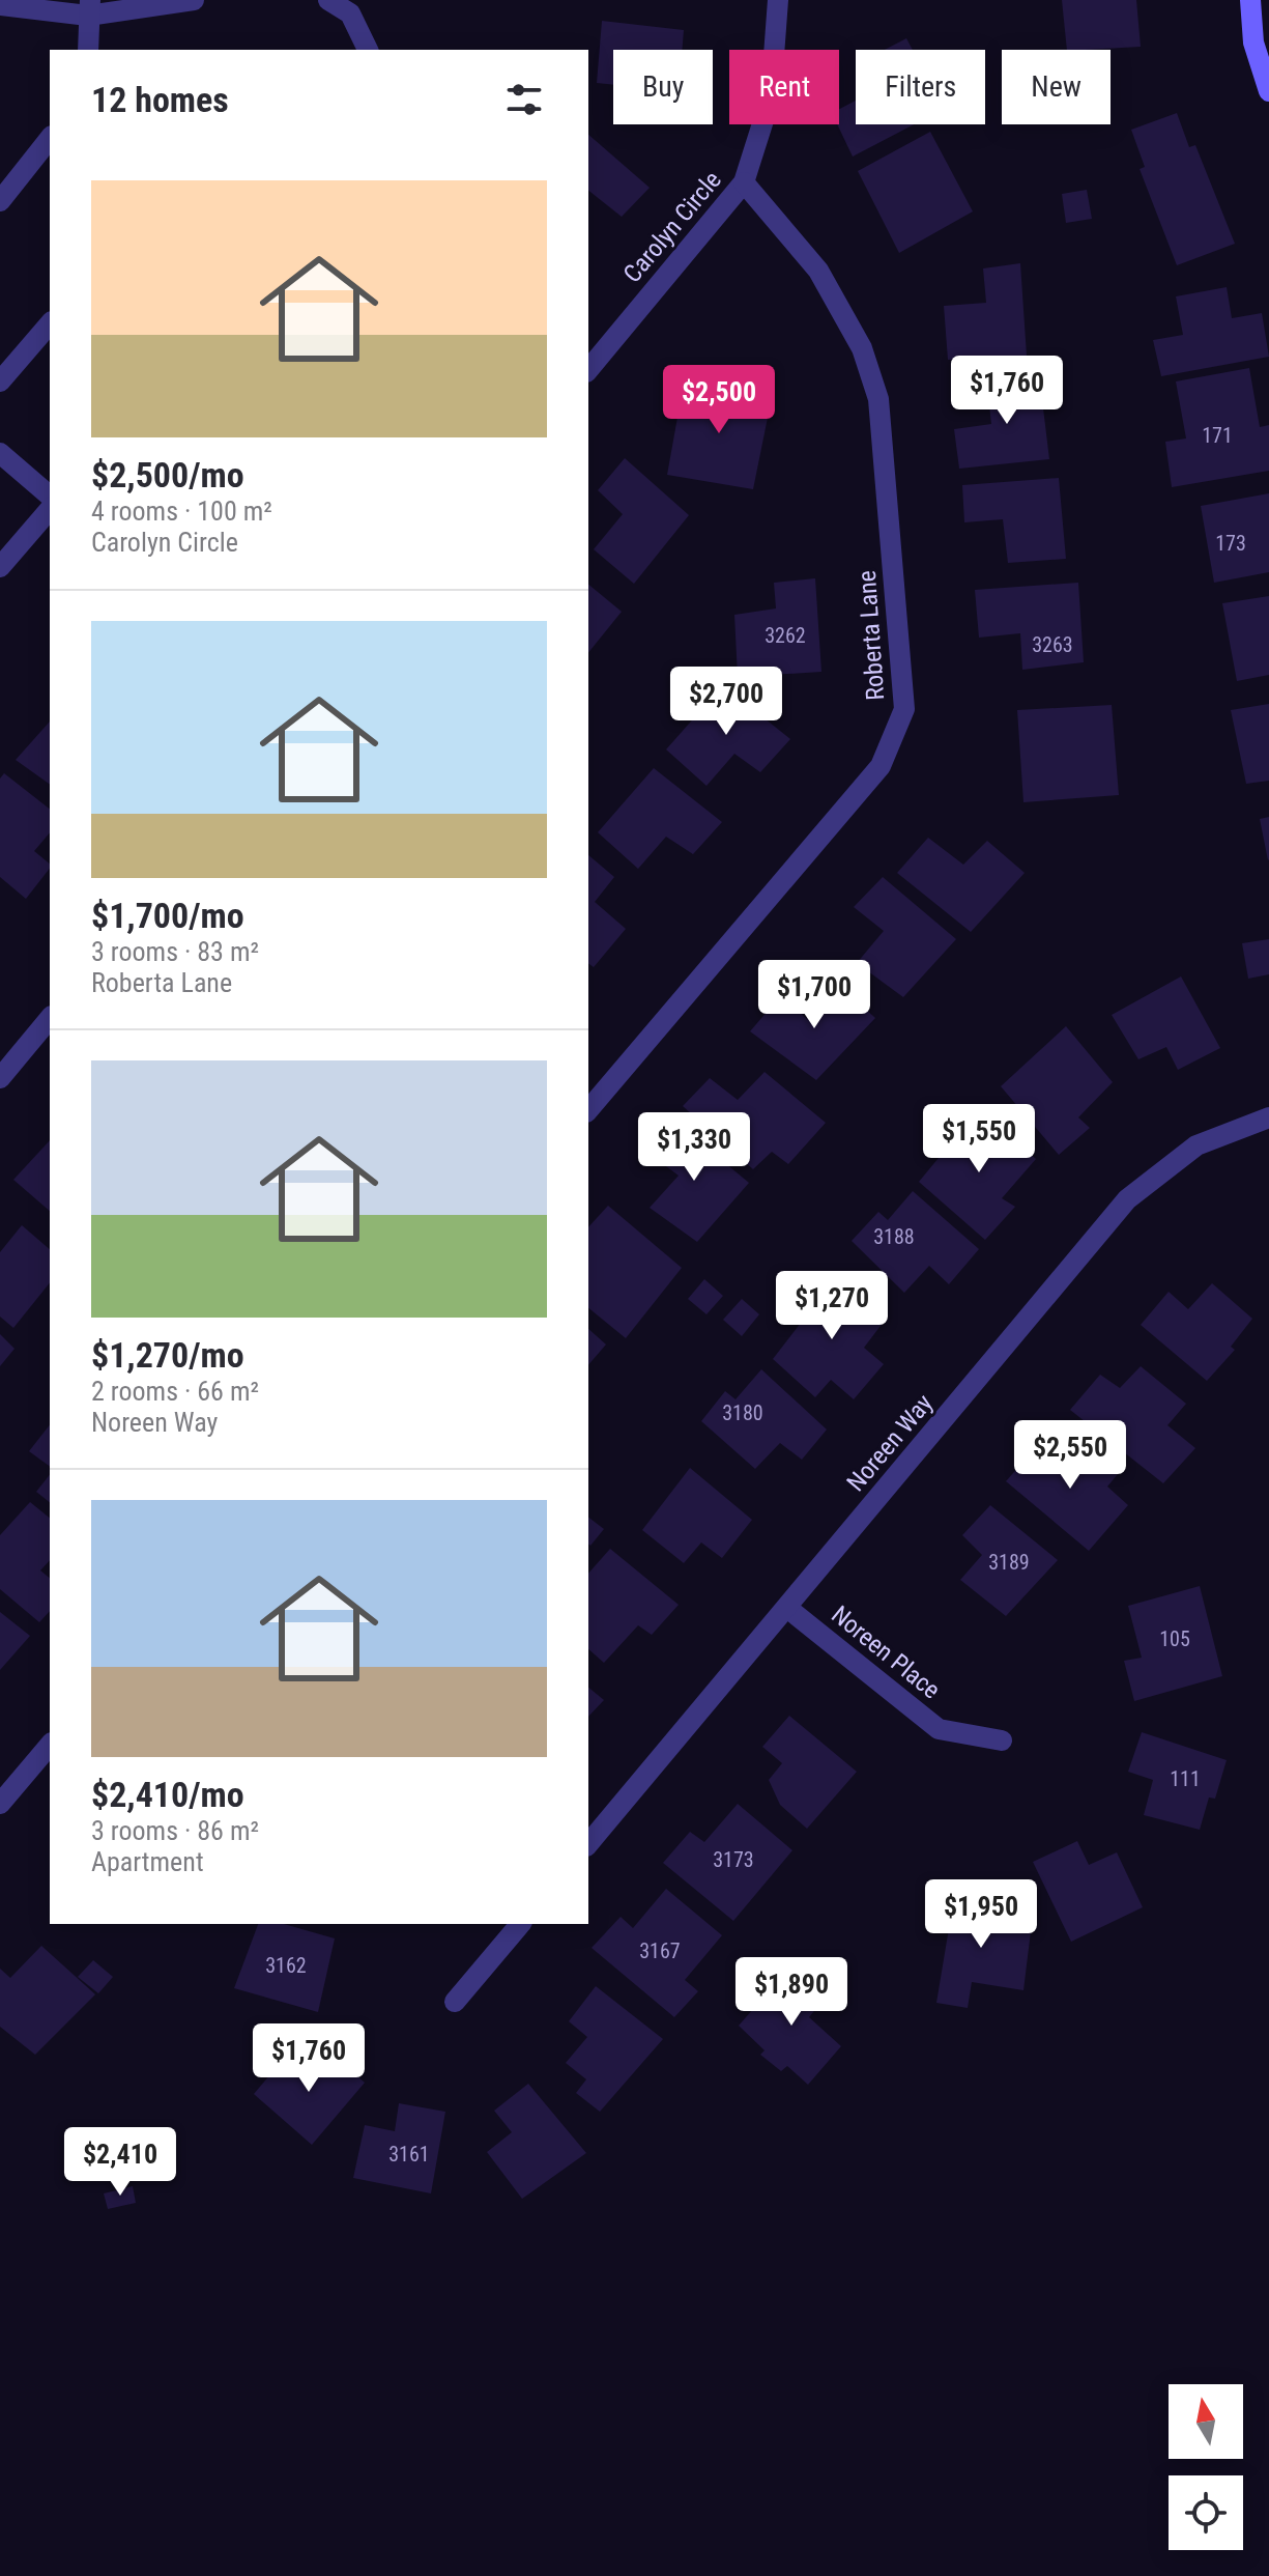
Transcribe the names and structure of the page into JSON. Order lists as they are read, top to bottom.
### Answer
{
  "streets": {
    "street": [
      "Carolyn Circle",
      "Roberta Lane",
      "Noreen Way",
      "Noreen Place"
    ]
  },
  "crossings": [
    ["Carolyn Circle", "Roberta Lane"],
    ["Noreen Way", "Noreen Place"]
  ],
  "house_numbers": [
    "171",
    "173",
    "3262",
    "3263",
    "3188",
    "3180",
    "3189",
    "105",
    "111",
    "3173",
    "3167",
    "3162",
    "3161"
  ],
  "north": "top",
  "page": {
    "chip": [
      "Buy",
      "Rent",
      "Filters",
      "New"
    ],
    "heading": "12 homes",
    "list": [
      {
        "name": "$2,500/mo",
        "note": "4 rooms · 100 m² · Carolyn Circle"
      },
      {
        "name": "$1,700/mo",
        "note": "3 rooms · 83 m² · Roberta Lane"
      },
      {
        "name": "$1,270/mo",
        "note": "2 rooms · 66 m² · Noreen Way"
      },
      {
        "name": "$2,410/mo",
        "note": "3 rooms · 86 m² · Apartment"
      }
    ],
    "price": [
      "$1,760",
      "$2,500",
      "$2,700",
      "$1,700",
      "$1,550",
      "$1,330",
      "$1,270",
      "$2,550",
      "$1,950",
      "$1,890",
      "$1,760",
      "$2,410"
    ]
  }
}
